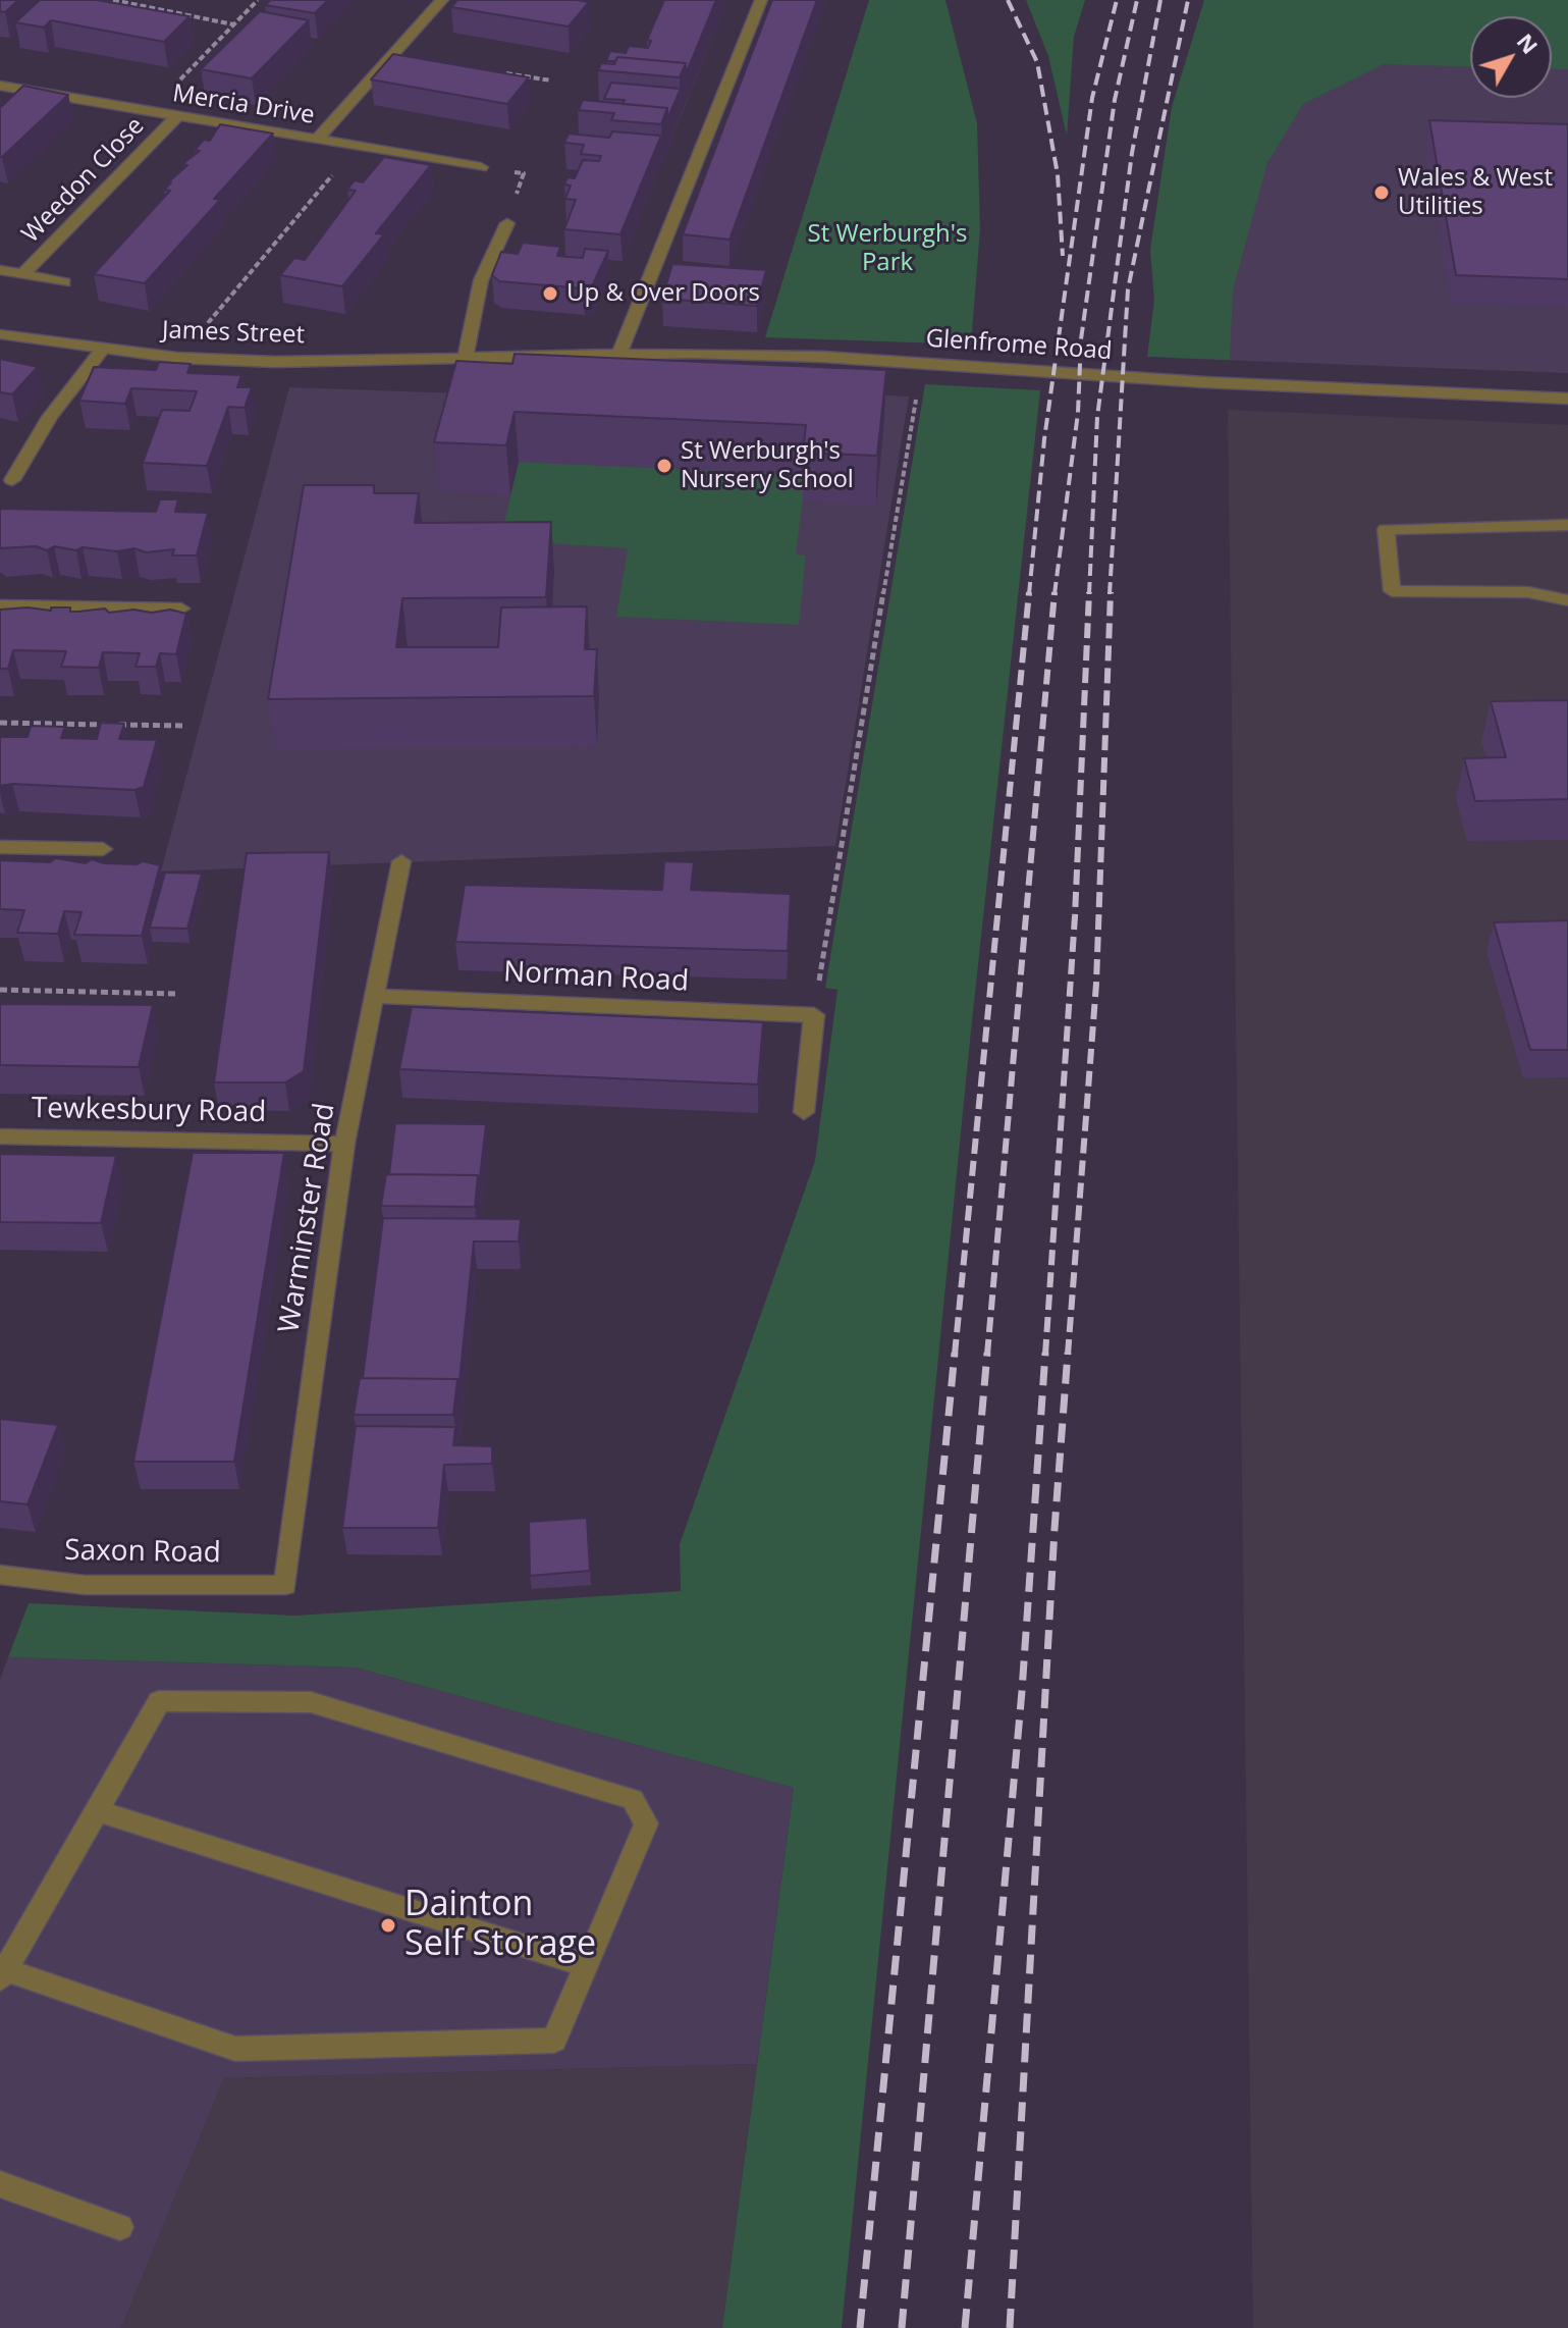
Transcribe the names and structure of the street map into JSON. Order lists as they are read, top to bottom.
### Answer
{
  "streets": {
    "street": [
      "Mercia Drive",
      "Weedon Close",
      "James Street",
      "Glenfrome Road",
      "Norman Road",
      "Tewkesbury Road",
      "Warminster Road",
      "Saxon Road"
    ]
  },
  "crossings": [
    ["Mercia Drive", "Weedon Close"],
    ["James Street", "Glenfrome Road"],
    ["Norman Road", "Warminster Road"],
    ["Tewkesbury Road", "Warminster Road"],
    ["Warminster Road", "Saxon Road"]
  ],
  "parks": ["St Werburgh's Park"],
  "places": [
    "Wales & West Utilities",
    "Up & Over Doors",
    "St Werburgh's Nursery School",
    "Dainton Self Storage"
  ],
  "north": "top right"
}
